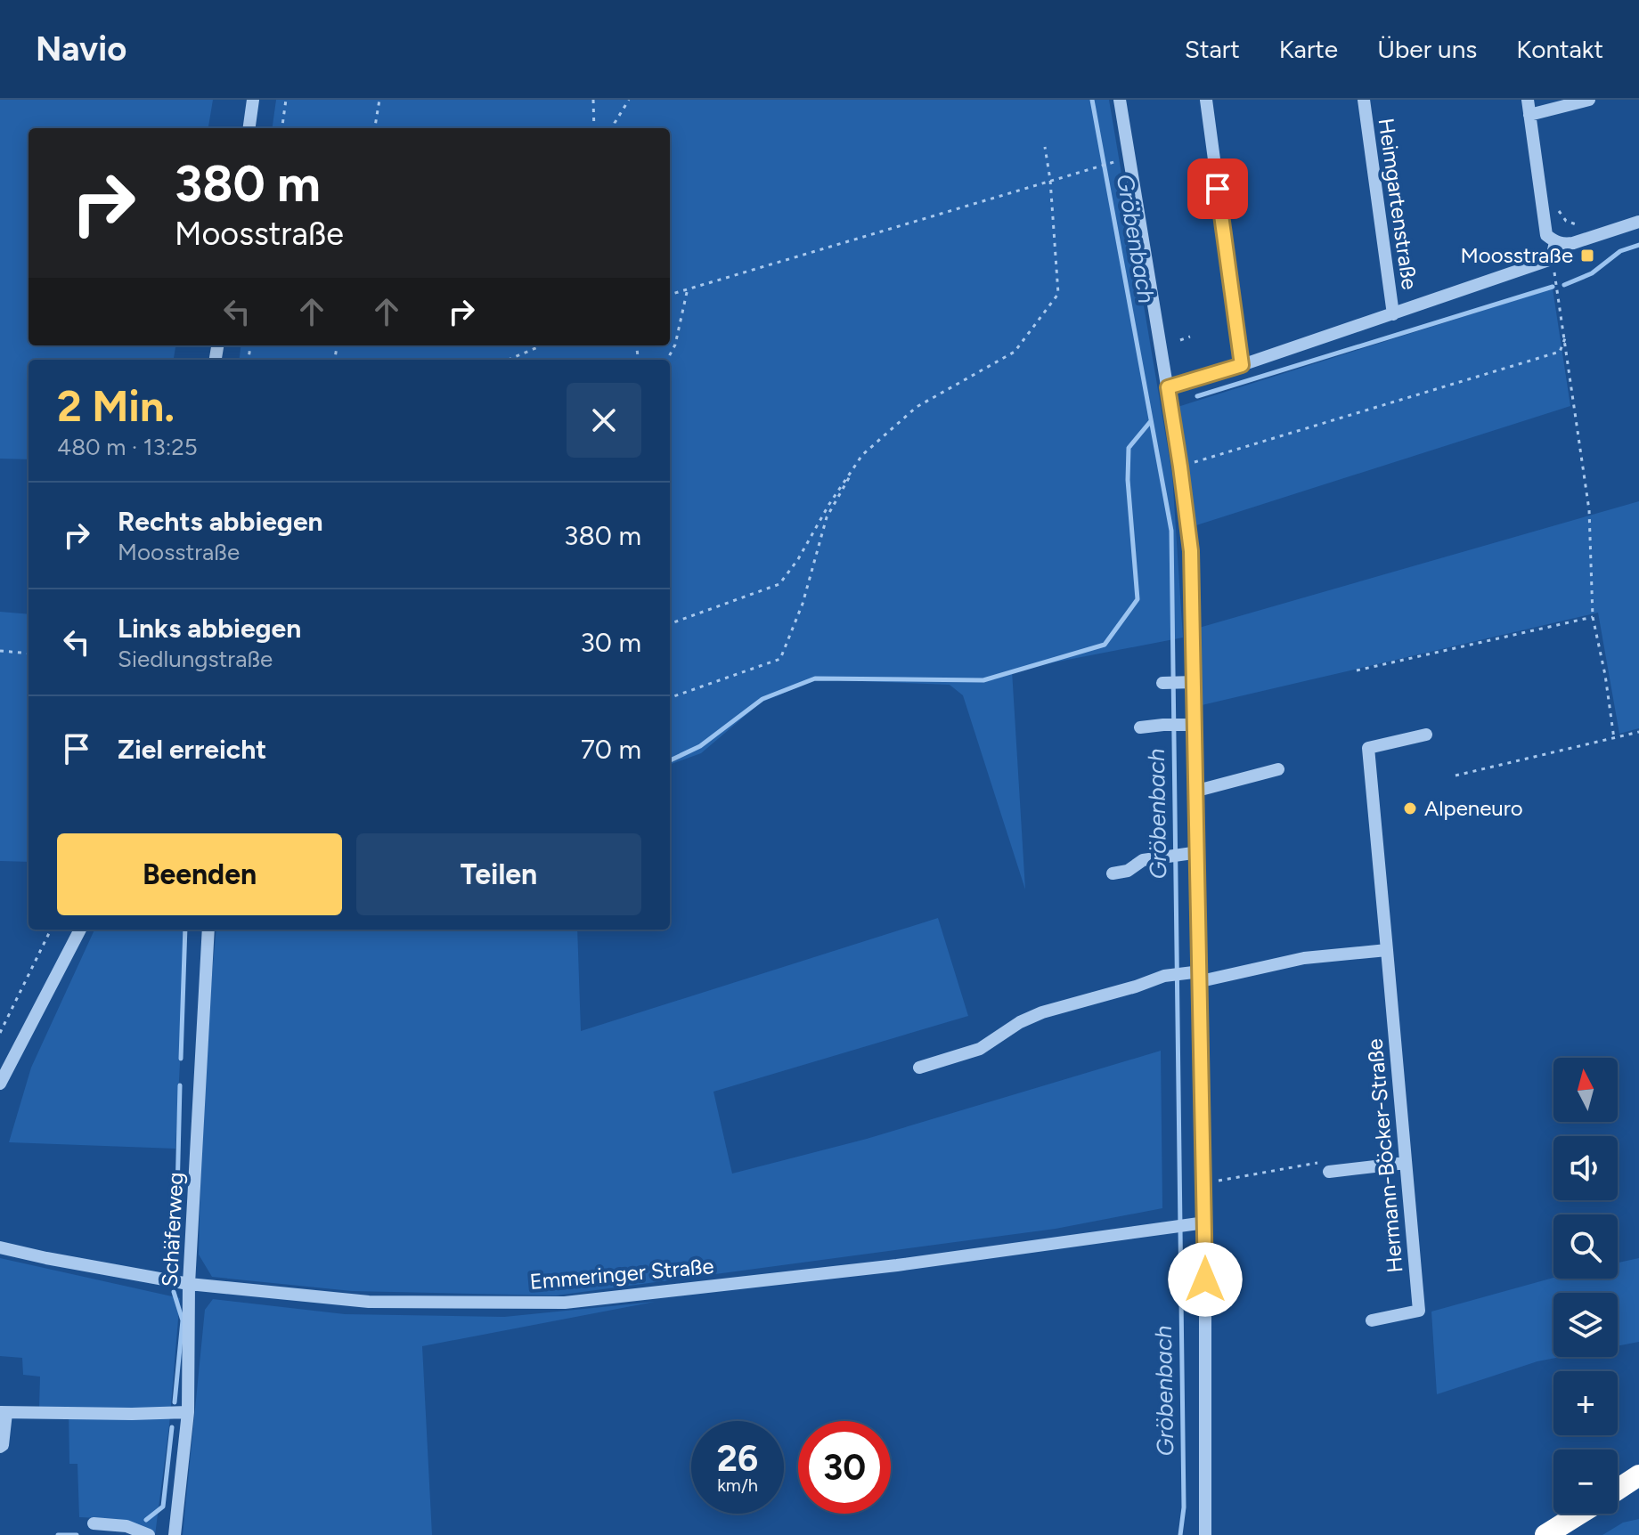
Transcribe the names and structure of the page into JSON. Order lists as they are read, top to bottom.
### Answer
{
  "streets": {
    "street": [
      "Heimgartenstraße",
      "Hermann-Böcker-Straße",
      "Schäferweg",
      "Emmeringer Straße"
    ]
  },
  "crossings": [
    ["Schäferweg", "Emmeringer Straße"]
  ],
  "water": ["Gröbenbach"],
  "places": {
    "transit": ["Moosstraße"],
    "other": ["Alpeneuro"]
  },
  "north": "top",
  "page": {
    "header": "Navio",
    "nav": [
      "Start",
      "Karte",
      "Über uns",
      "Kontakt"
    ],
    "turn": ["380 m", "Moosstraße"],
    "heading": ["2 Min.", "480 m · 13:25"],
    "list": [
      {
        "name": "Rechts abbiegen",
        "note": "Moosstraße",
        "value": "380 m"
      },
      {
        "name": "Links abbiegen",
        "note": "Siedlungstraße",
        "value": "30 m"
      },
      {
        "name": "Ziel erreicht",
        "value": "70 m"
      }
    ],
    "buttons": ["Beenden", "Teilen"],
    "map_buttons": ["+", "−"],
    "speed": "26 km/h",
    "limit": "30"
  }
}
